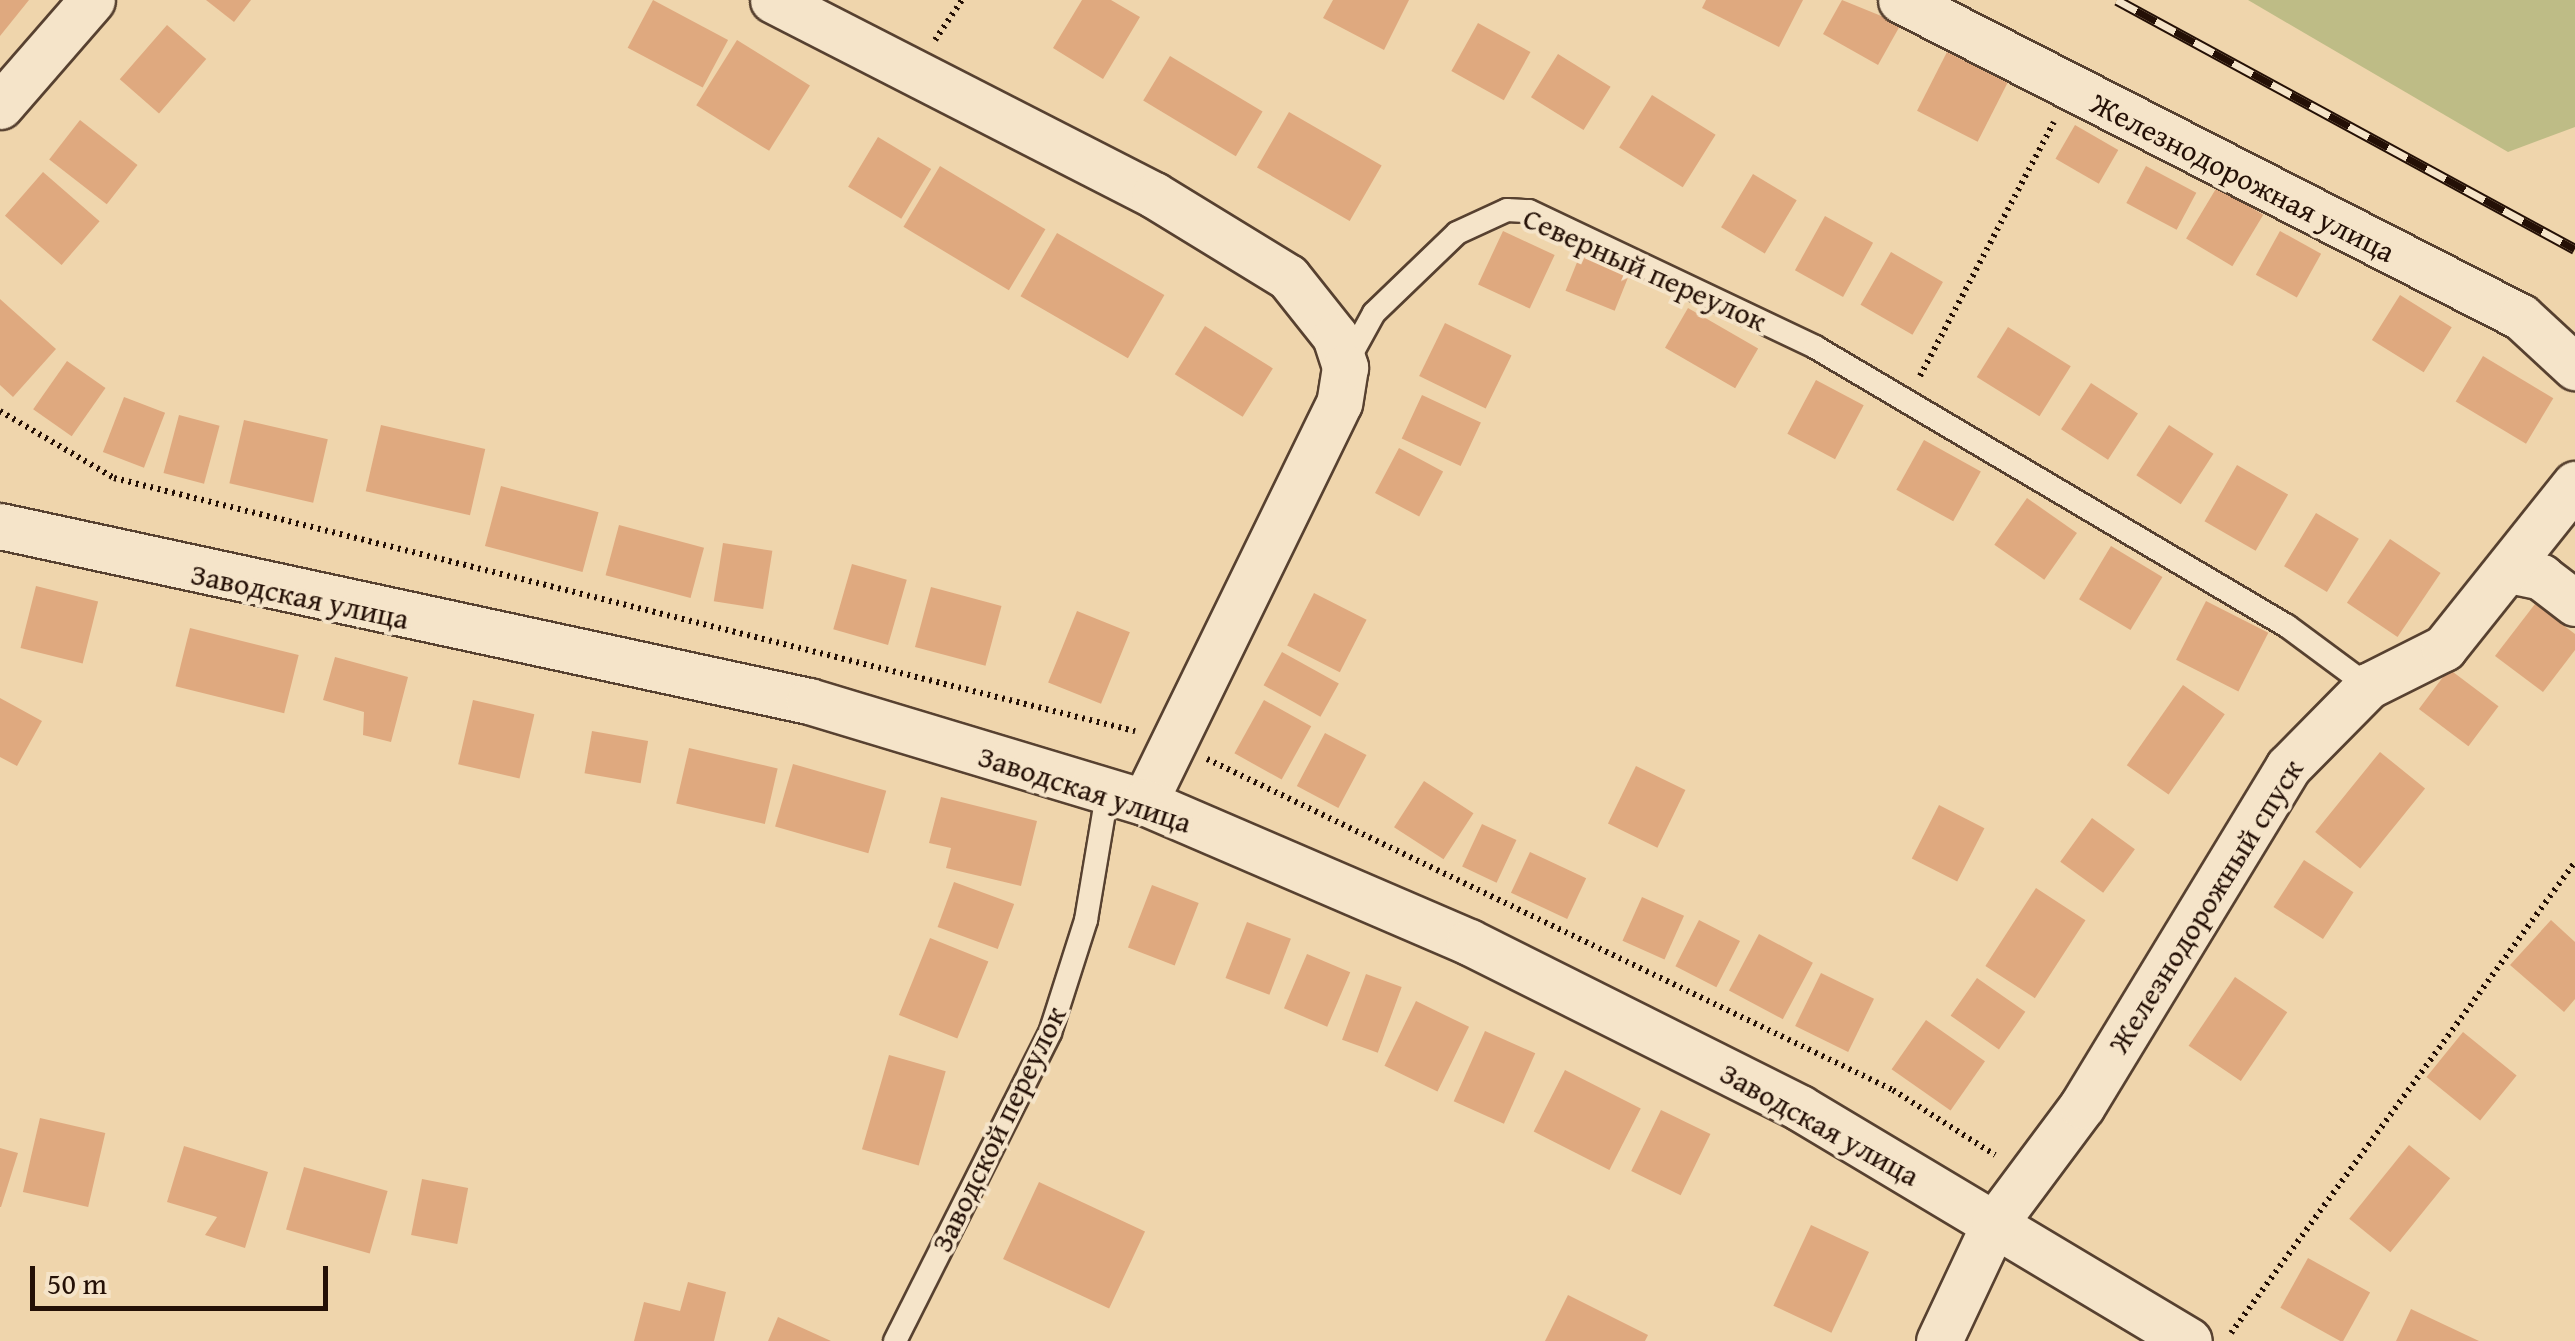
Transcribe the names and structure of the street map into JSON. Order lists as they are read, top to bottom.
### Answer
{
  "streets": {
    "street": [
      "Железнодорожная улица",
      "Заводская улица",
      "Железнодорожный спуск",
      "Заводской переулок"
    ],
    "lane": ["Северный переулок"]
  },
  "crossings": [
    ["Северный переулок", "Железнодорожный спуск"],
    ["Северный переулок", "Заводской переулок"],
    ["Заводская улица", "Железнодорожный спуск"],
    ["Заводская улица", "Заводской переулок"]
  ],
  "scale_bar": "50 m"
}
